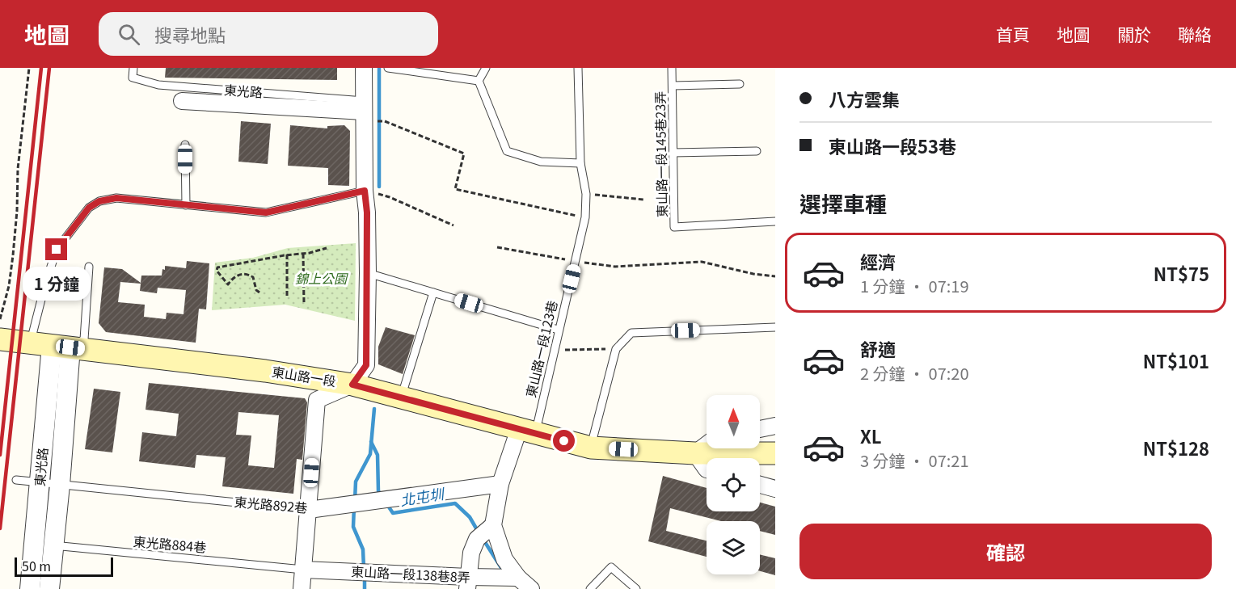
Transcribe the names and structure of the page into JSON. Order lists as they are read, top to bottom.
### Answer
{
  "streets": {
    "main road": ["東山路一段"],
    "street": ["東光路", "東光路892巷", "東山路一段138巷8弄"],
    "lane": ["東山路一段145巷23弄", "東山路一段123巷", "東光路884巷"]
  },
  "crossings": [
    ["東光路", "東山路一段"],
    ["東光路", "東光路892巷"],
    ["東光路", "東光路884巷"],
    ["東山路一段123巷", "東山路一段"],
    ["東光路884巷", "東山路一段138巷8弄"]
  ],
  "water": ["北屯圳"],
  "parks": ["錦上公園"],
  "scale_bar": "50 m",
  "north": "top",
  "page": {
    "header": "地圖",
    "search": "搜尋地點",
    "nav": [
      "首頁",
      "地圖",
      "關於",
      "聯絡"
    ],
    "banner": ["八方雲集", "東山路一段53巷"],
    "heading": "選擇車種",
    "list": [
      {
        "name": "經濟",
        "note": "1 分鐘 · 07:19",
        "value": "NT$75"
      },
      {
        "name": "舒適",
        "note": "2 分鐘 · 07:20",
        "value": "NT$101"
      },
      {
        "name": "XL",
        "note": "3 分鐘 · 07:21",
        "value": "NT$128"
      }
    ],
    "bubble": "1 分鐘",
    "buttons": "確認",
    "scale": "50 m"
  }
}
